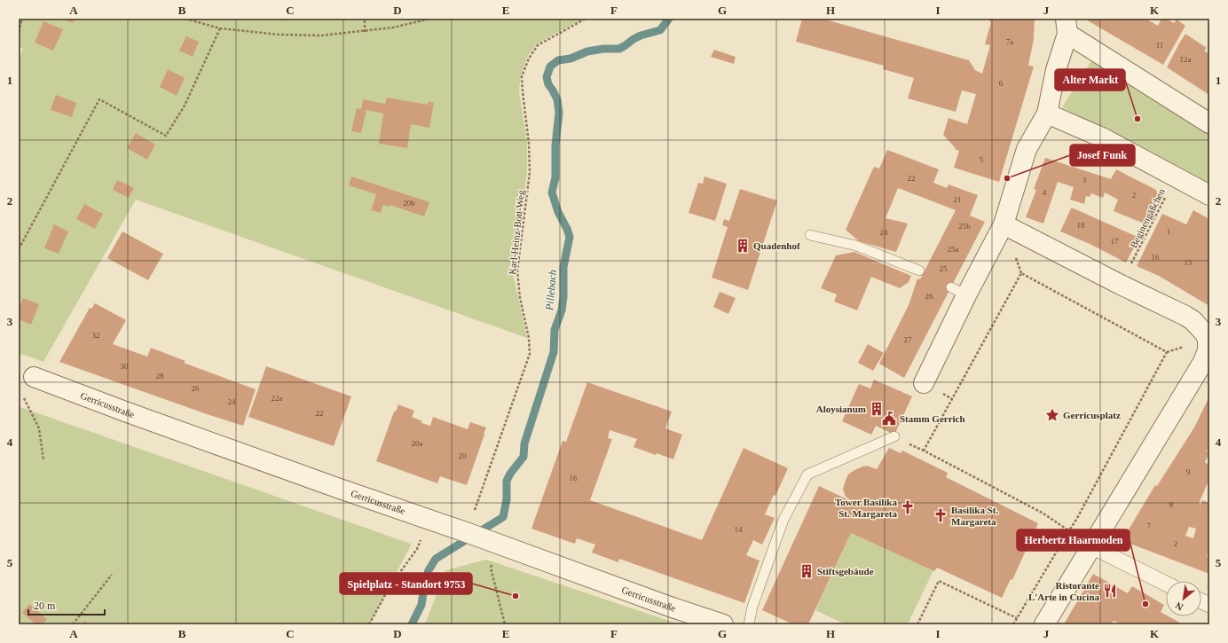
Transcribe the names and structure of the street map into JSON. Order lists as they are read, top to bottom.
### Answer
{
  "streets": {
    "street": ["Gerricusstraße"],
    "path": ["Beginengäßchen", "Karl-Heinz-Bott-Weg"]
  },
  "crossings": [
    ["Karl-Heinz-Bott-Weg", "Gerricusstraße"]
  ],
  "water": ["Pillebach"],
  "places": {
    "other": [
      "Alter Markt",
      "Josef Funk",
      "Spielplatz - Standort 9753",
      "Herbertz Haarmoden"
    ],
    "building": ["Quadenhof", "Aloysianum", "Stiftsgebäude"],
    "place": ["Gerricusplatz"],
    "public building": ["Stamm Gerrich"],
    "church": ["Tower Basilika St. Margareta", "Basilika St. Margareta"],
    "restaurant": ["Ristorante L'Arte in Cucina"]
  },
  "house_numbers": [
    "7a",
    "11",
    "12a",
    "6",
    "5",
    "22",
    "3",
    "4",
    "2",
    "21",
    "20b",
    "18",
    "25b",
    "1",
    "24",
    "17",
    "25a",
    "16",
    "15",
    "25",
    "26",
    "32",
    "27",
    "30",
    "28",
    "26",
    "22a",
    "24",
    "22",
    "20a",
    "20",
    "9",
    "16",
    "8",
    "7",
    "14",
    "2"
  ],
  "scale_bar": "20 m",
  "north": "bottom left",
  "grid": {
    "columns": [
      "A",
      "B",
      "C",
      "D",
      "E",
      "F",
      "G",
      "H",
      "I",
      "J",
      "K"
    ],
    "rows": [
      "1",
      "2",
      "3",
      "4",
      "5"
    ]
  }
}
